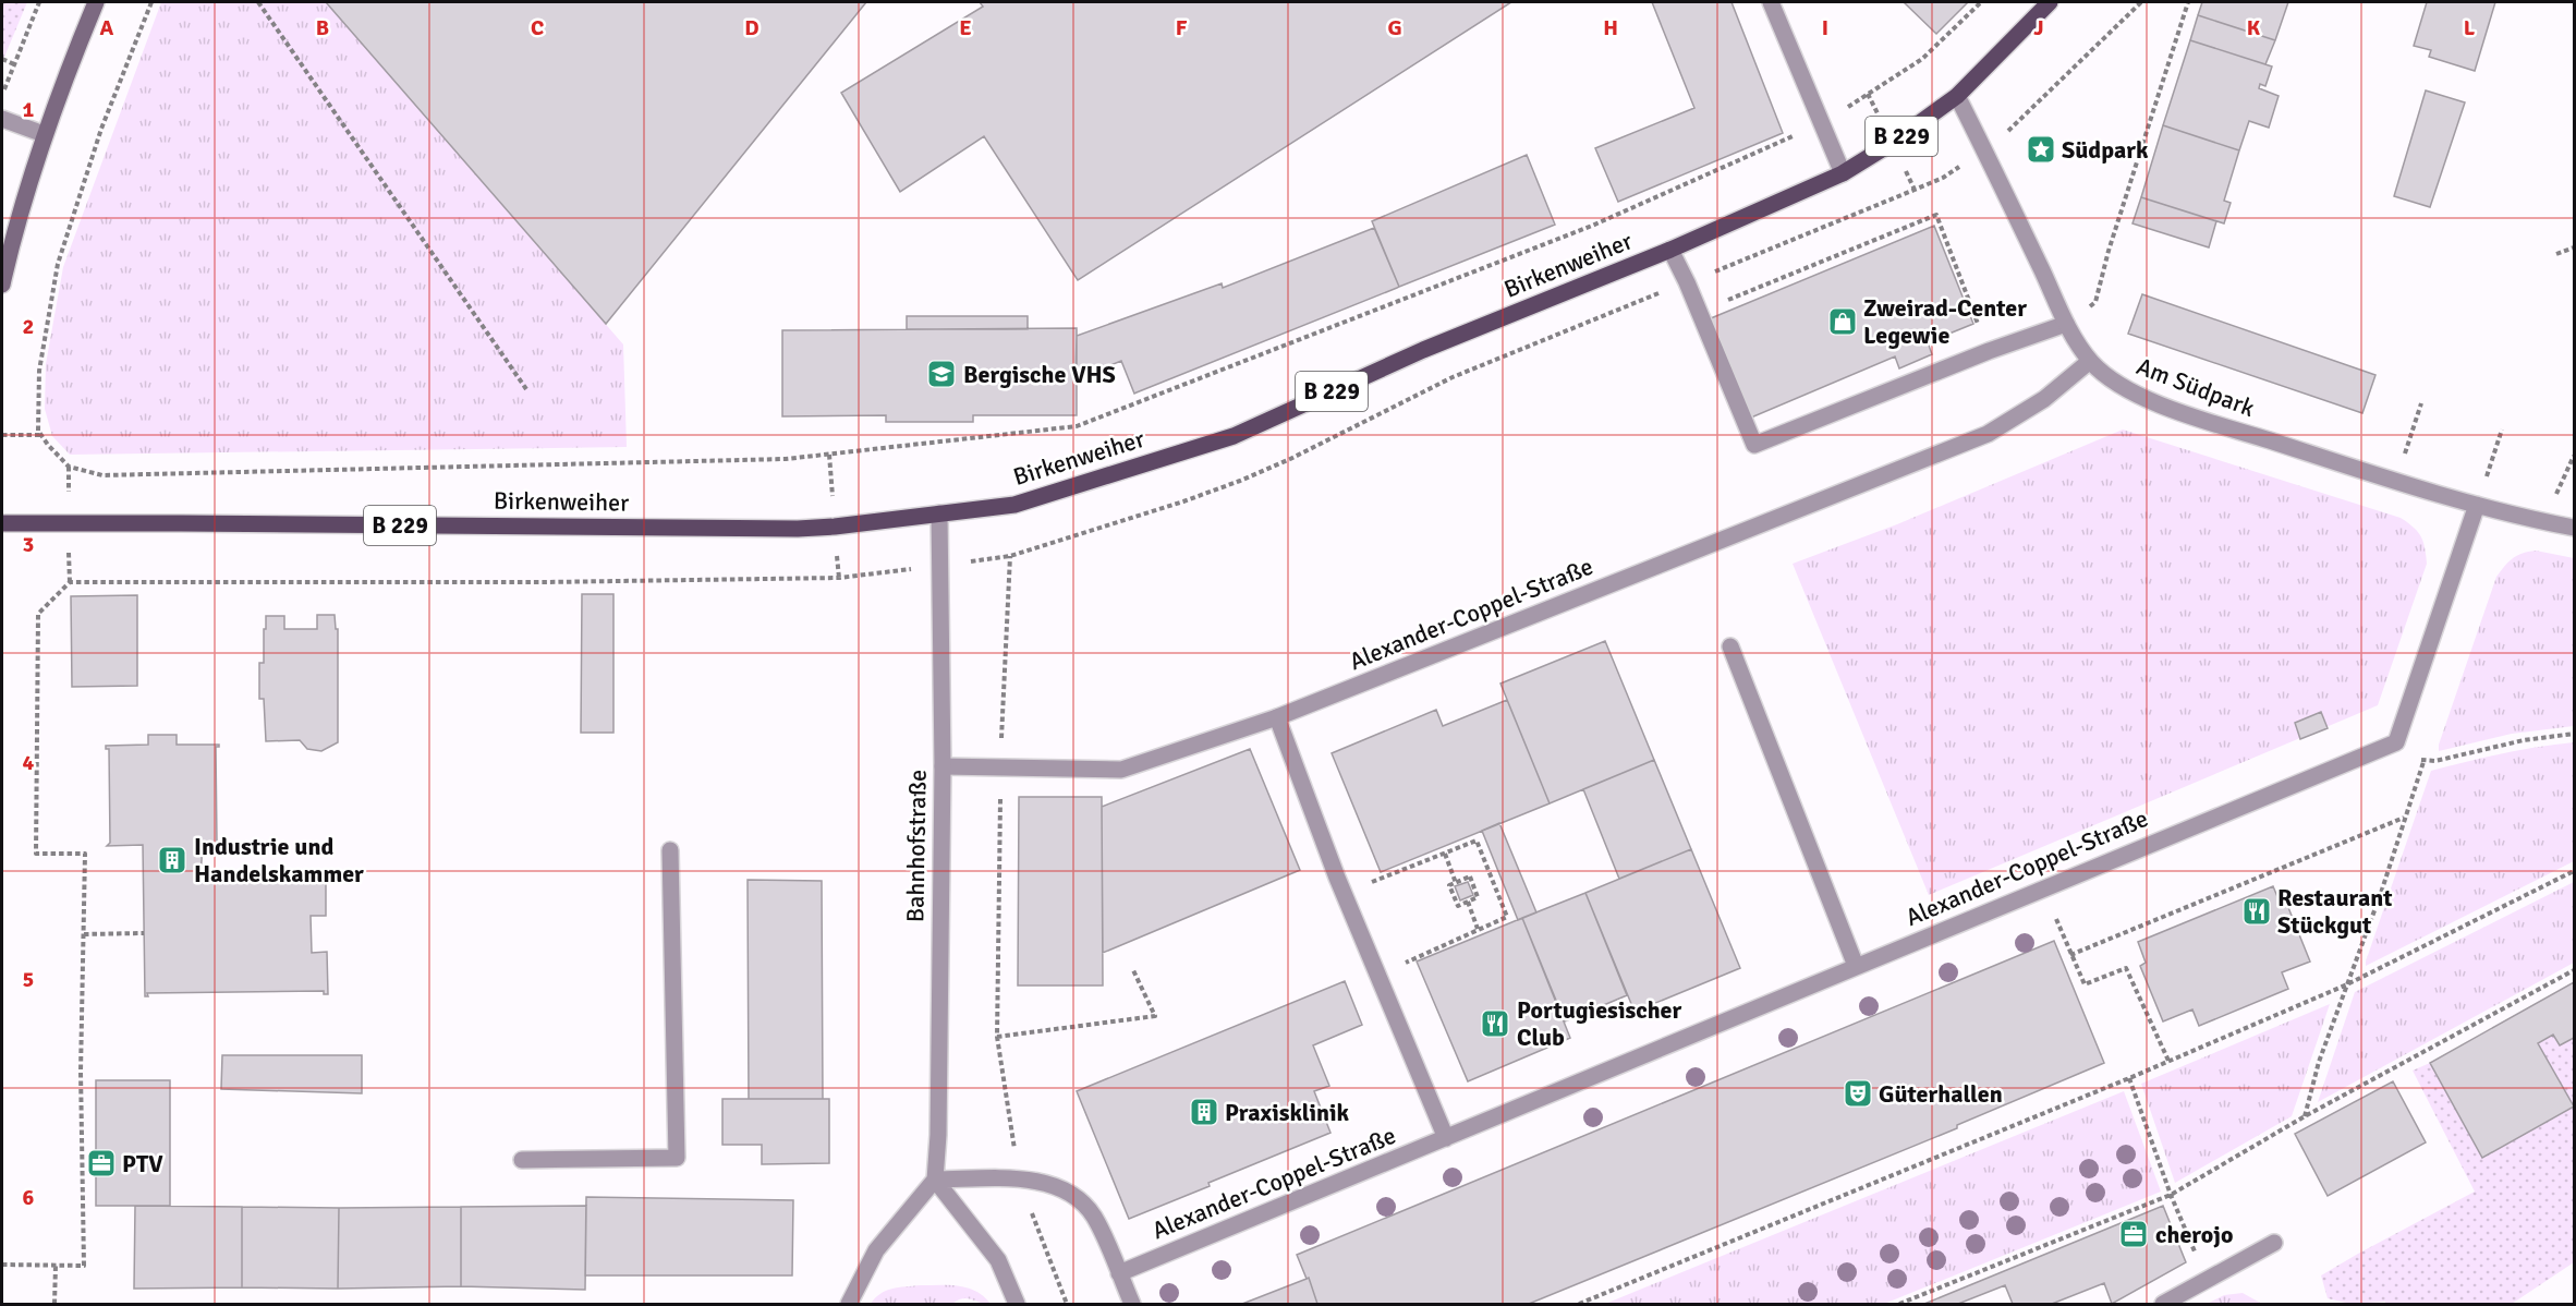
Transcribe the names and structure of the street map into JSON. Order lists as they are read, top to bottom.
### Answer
{
  "streets": {
    "main road": ["B 229", "Birkenweiher"],
    "street": ["Am Südpark", "Alexander-Coppel-Straße", "Bahnhofstraße"]
  },
  "crossings": [
    ["Birkenweiher", "Am Südpark"],
    ["Birkenweiher", "Bahnhofstraße"],
    ["Am Südpark", "Alexander-Coppel-Straße"],
    ["Alexander-Coppel-Straße", "Bahnhofstraße"]
  ],
  "places": {
    "place": ["Südpark"],
    "shop": ["Zweirad-Center Legewie"],
    "school or university": ["Bergische VHS"],
    "building": ["Industrie und Handelskammer", "Praxisklinik"],
    "restaurant": ["Restaurant Stückgut", "Portugiesischer Club"],
    "theatre": ["Güterhallen"],
    "office": ["PTV", "cherojo"]
  },
  "grid": {
    "columns": [
      "A",
      "B",
      "C",
      "D",
      "E",
      "F",
      "G",
      "H",
      "I",
      "J",
      "K",
      "L"
    ],
    "rows": [
      "1",
      "2",
      "3",
      "4",
      "5",
      "6"
    ]
  }
}
